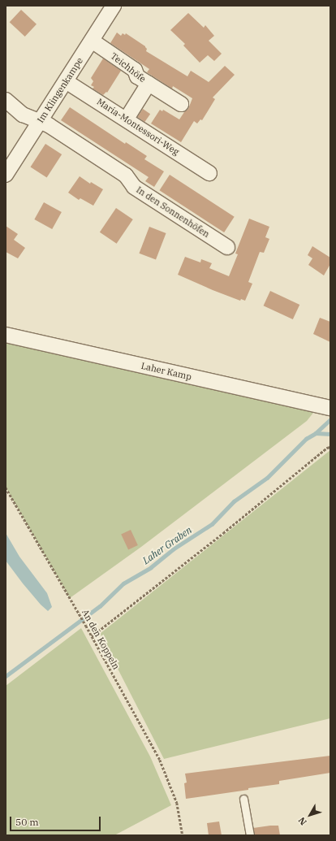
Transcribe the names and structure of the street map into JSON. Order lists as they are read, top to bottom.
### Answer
{
  "streets": {
    "street": [
      "Teichhöfe",
      "Im Klingenkampe",
      "Maria-Montessori-Weg",
      "In den Sonnenhöfen",
      "Laher Kamp"
    ],
    "path": ["An den Koppeln"]
  },
  "crossings": [
    ["Teichhöfe", "Im Klingenkampe"],
    ["Teichhöfe", "Maria-Montessori-Weg"],
    ["Im Klingenkampe", "Maria-Montessori-Weg"],
    ["Im Klingenkampe", "In den Sonnenhöfen"]
  ],
  "water": ["Laher Graben"],
  "scale_bar": "50 m",
  "north": "bottom left"
}
